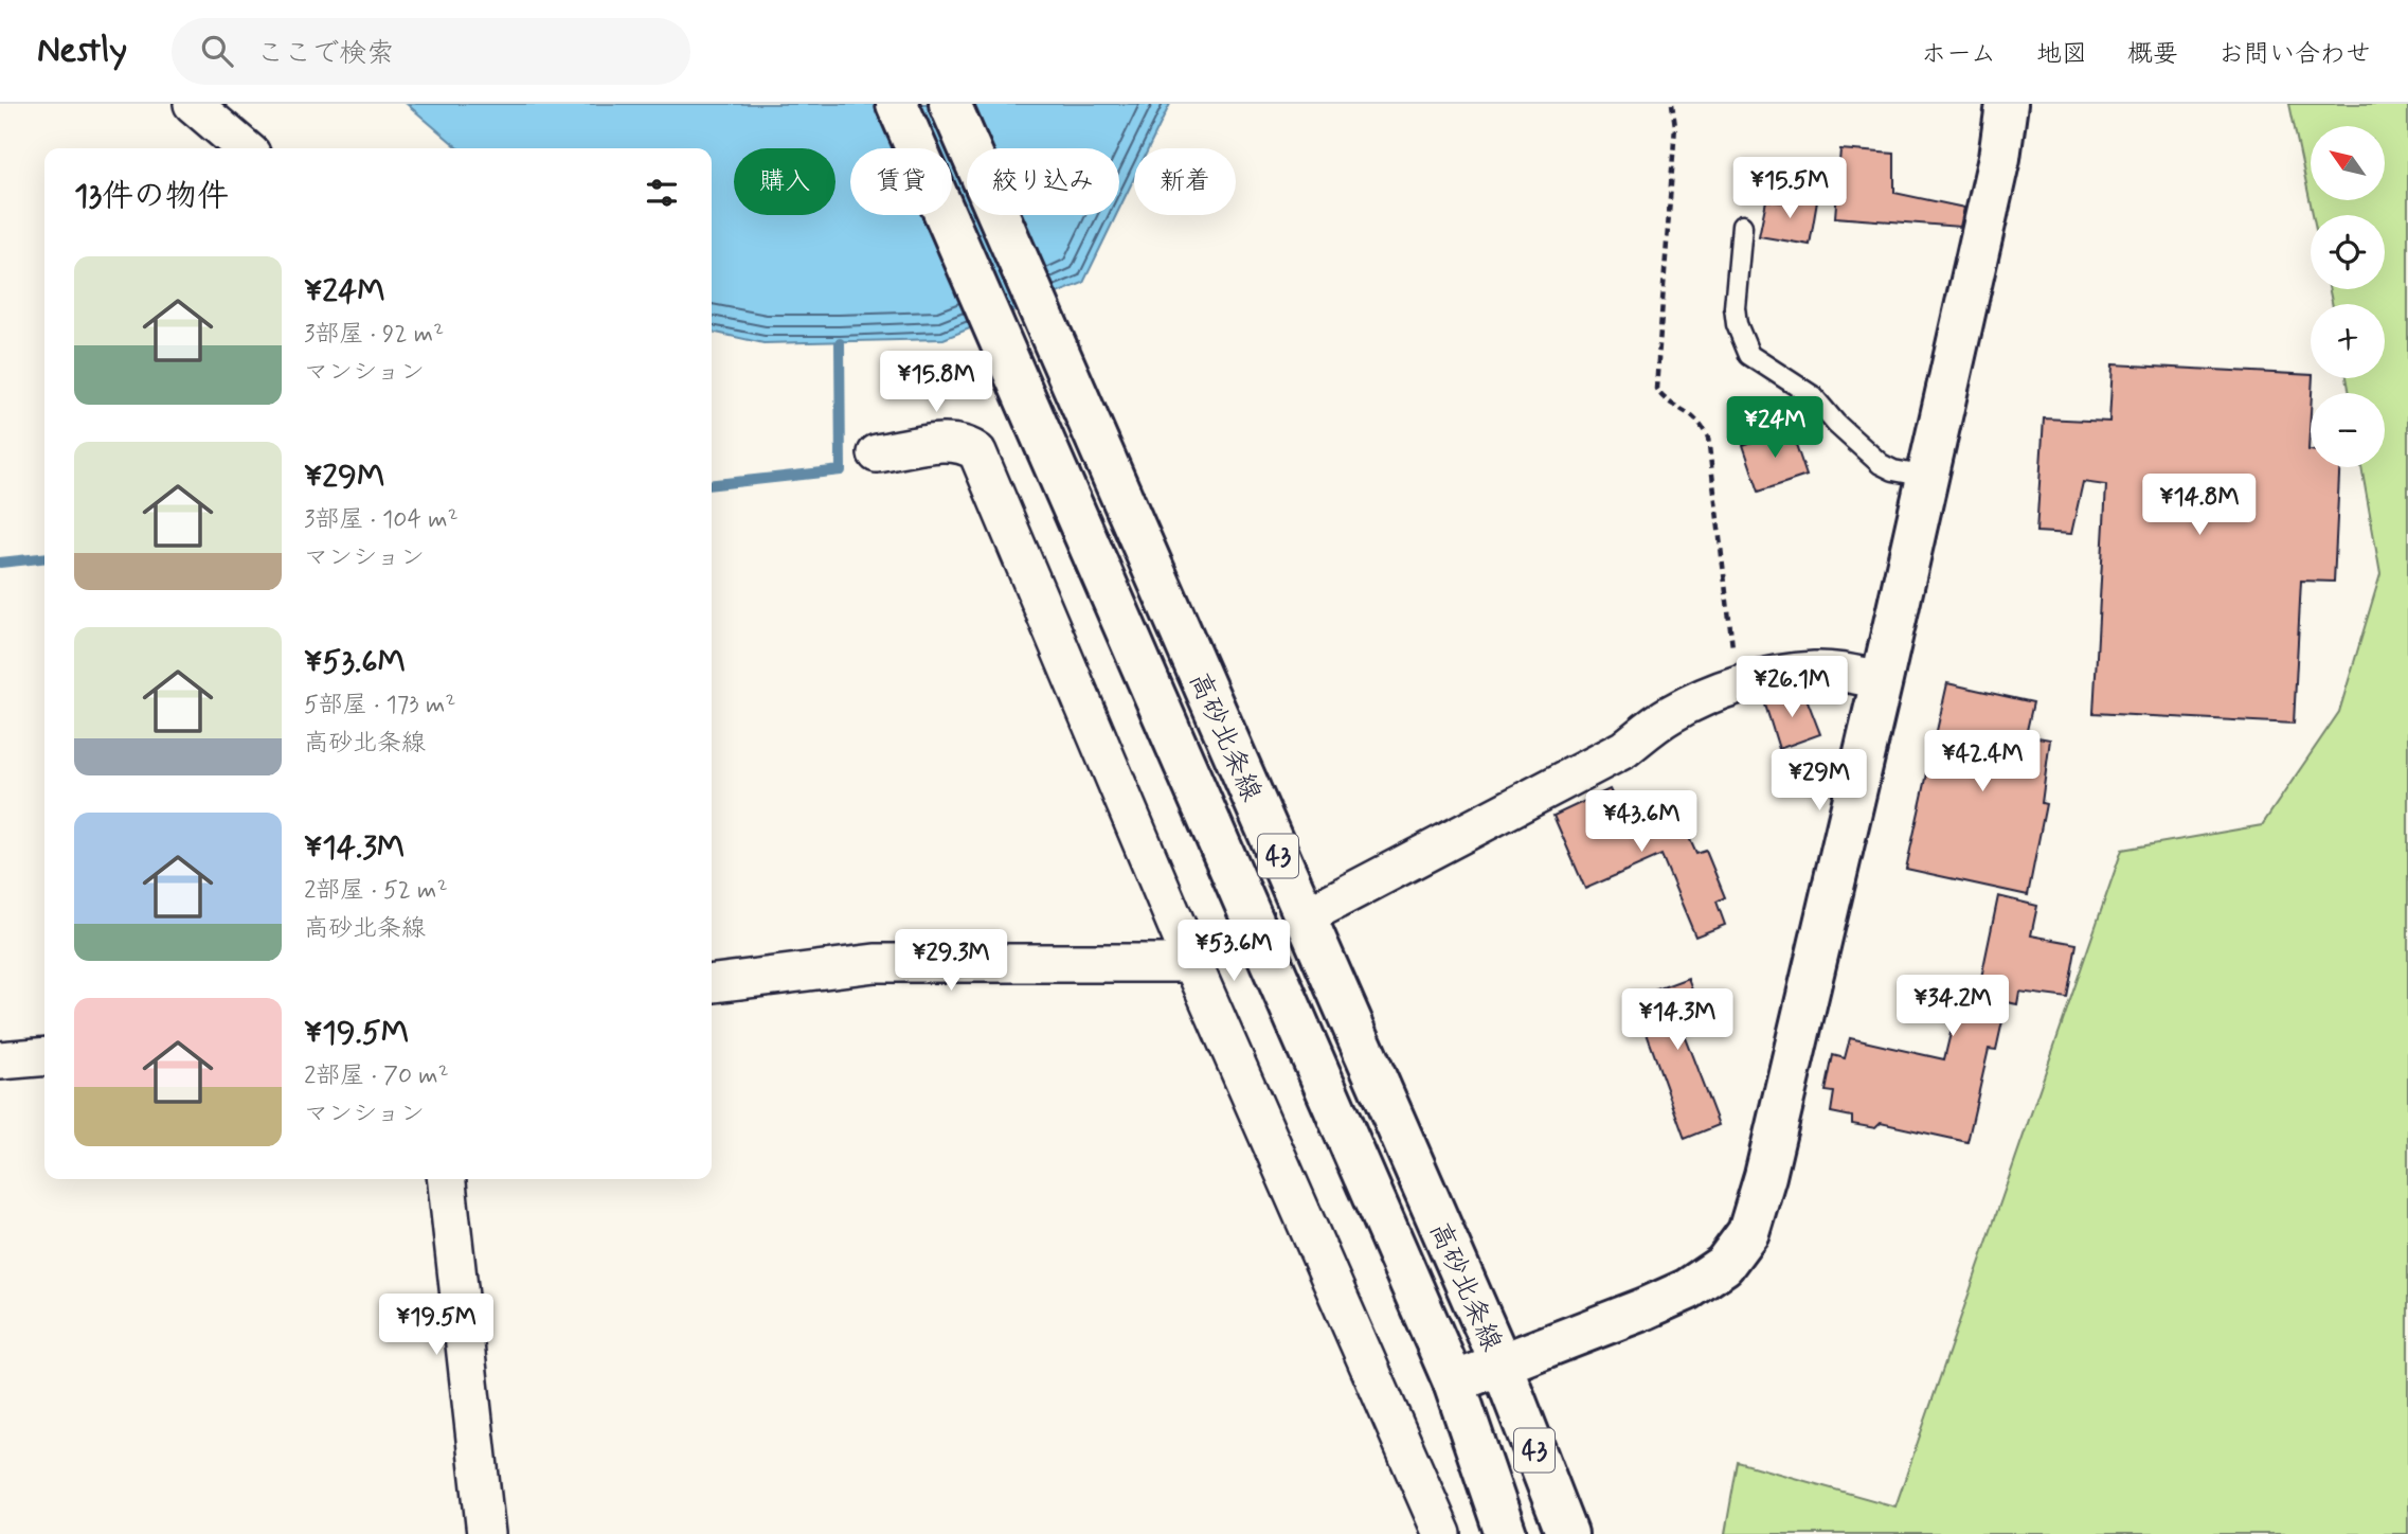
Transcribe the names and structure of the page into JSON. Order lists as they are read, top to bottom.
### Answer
{
  "streets": {
    "main road": ["高砂北条線", "43"]
  },
  "north": "top left",
  "page": {
    "header": "Nestly",
    "search": "ここで検索",
    "nav": [
      "ホーム",
      "地図",
      "概要",
      "お問い合わせ"
    ],
    "map_buttons": ["+", "−"],
    "chip": [
      "購入",
      "賃貸",
      "絞り込み",
      "新着"
    ],
    "heading": "13件の物件",
    "price": [
      "¥15.5M",
      "¥15.8M",
      "¥24M",
      "¥14.8M",
      "¥26.1M",
      "¥42.4M",
      "¥29M",
      "¥43.6M",
      "¥53.6M",
      "¥29.3M",
      "¥34.2M",
      "¥14.3M",
      "¥19.5M"
    ],
    "list": [
      {
        "name": "¥24M",
        "note": "3部屋 · 92 m² · マンション"
      },
      {
        "name": "¥29M",
        "note": "3部屋 · 104 m² · マンション"
      },
      {
        "name": "¥53.6M",
        "note": "5部屋 · 173 m² · 高砂北条線"
      },
      {
        "name": "¥14.3M",
        "note": "2部屋 · 52 m² · 高砂北条線"
      },
      {
        "name": "¥19.5M",
        "note": "2部屋 · 70 m² · マンション"
      }
    ]
  }
}
